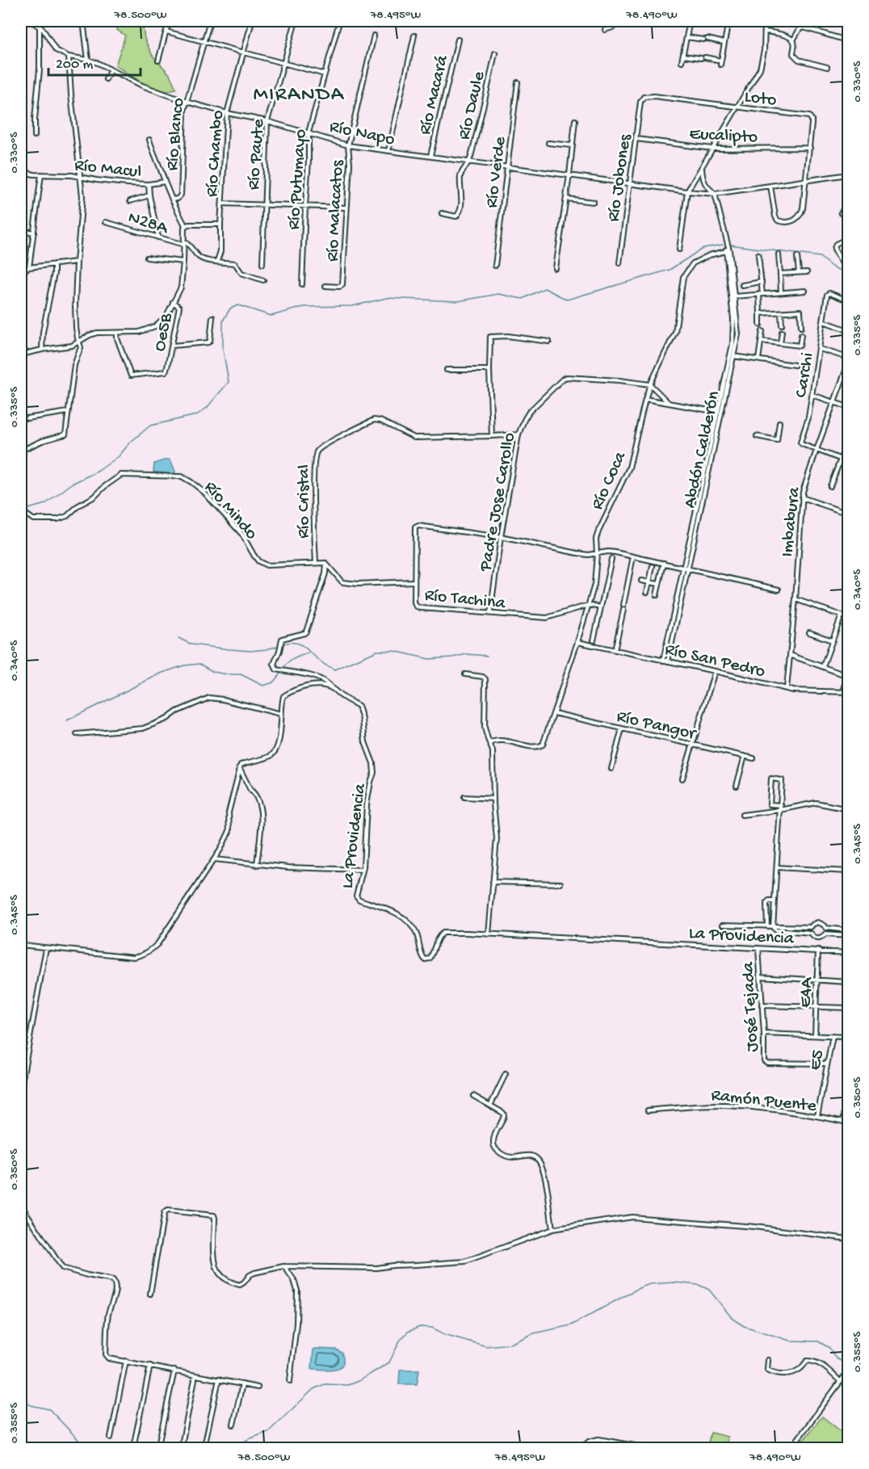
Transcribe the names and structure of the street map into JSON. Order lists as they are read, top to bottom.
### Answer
{
  "streets": {
    "street": [
      "Río Macará",
      "Loto",
      "Río Daule",
      "Río Napo",
      "Eucalipto",
      "Río Blanco",
      "Río Chambo",
      "Río Paute",
      "Río Macul",
      "Río Verde",
      "Río Jobones",
      "Río Putumayo",
      "Río Malacatos",
      "N28A",
      "Oe5B",
      "Carchi",
      "Abdón Calderón",
      "Río Coca",
      "Río Cristal",
      "Padre Jose Carollo",
      "Río Mindo",
      "Imbabura",
      "Río Tachina",
      "Río San Pedro",
      "Río Pangor",
      "La Providencia",
      "E4A",
      "José Tejada",
      "E5",
      "Ramón Puente"
    ]
  },
  "crossings": [
    ["Río Macará", "Río Napo"],
    ["Loto", "Río Napo"],
    ["Loto", "Eucalipto"],
    ["Loto", "Río Jobones"],
    ["Río Daule", "Río Napo"],
    ["Río Napo", "Río Blanco"],
    ["Río Napo", "Río Chambo"],
    ["Río Napo", "Río Paute"],
    ["Río Napo", "Río Verde"],
    ["Río Napo", "Río Jobones"],
    ["Río Napo", "Río Putumayo"],
    ["Río Napo", "Río Malacatos"],
    ["Río Napo", "Abdón Calderón"],
    ["Eucalipto", "Río Jobones"],
    ["Río Blanco", "Río Macul"],
    ["Carchi", "Imbabura"],
    ["Abdón Calderón", "Río Coca"],
    ["Abdón Calderón", "Río San Pedro"],
    ["Río Coca", "Padre Jose Carollo"],
    ["Río Coca", "Río Tachina"],
    ["Río Coca", "Río San Pedro"],
    ["Río Coca", "Río Pangor"],
    ["Río Cristal", "Padre Jose Carollo"],
    ["Río Cristal", "Río Mindo"],
    ["Padre Jose Carollo", "Río Tachina"],
    ["Imbabura", "Río San Pedro"],
    ["La Providencia", "E4A"],
    ["La Providencia", "José Tejada"],
    ["José Tejada", "E5"],
    ["E5", "Ramón Puente"]
  ],
  "districts": ["MIRANDA"],
  "scale_bar": "200 m",
  "coordinates": [
    "78.500°W",
    "78.495°W",
    "78.490°W",
    "0.330°S",
    "0.335°S",
    "0.340°S",
    "0.345°S",
    "0.350°S",
    "0.355°S"
  ]
}
